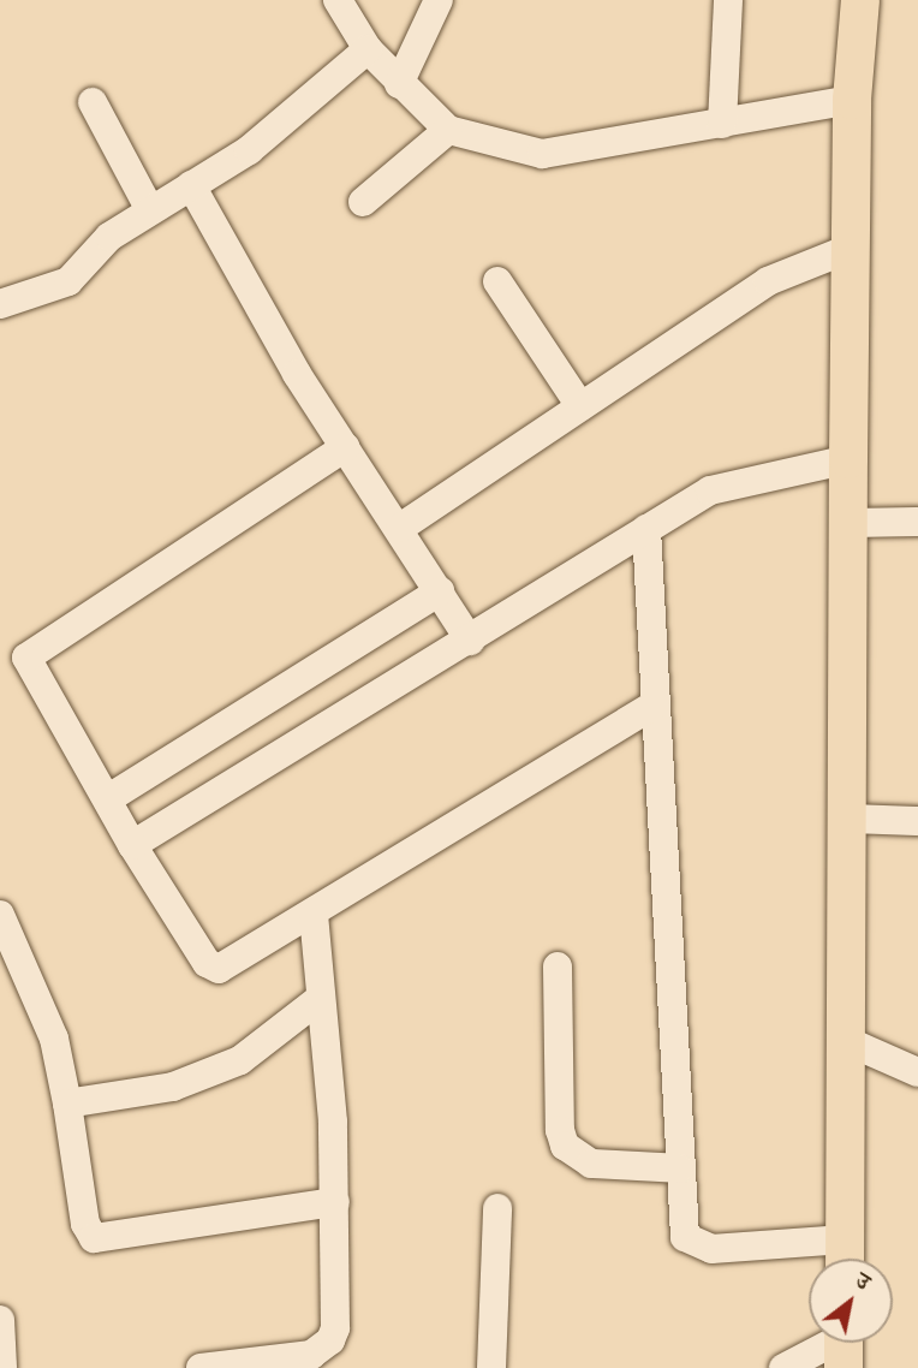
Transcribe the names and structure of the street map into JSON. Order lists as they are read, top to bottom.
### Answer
{
  "north": "top right"
}
